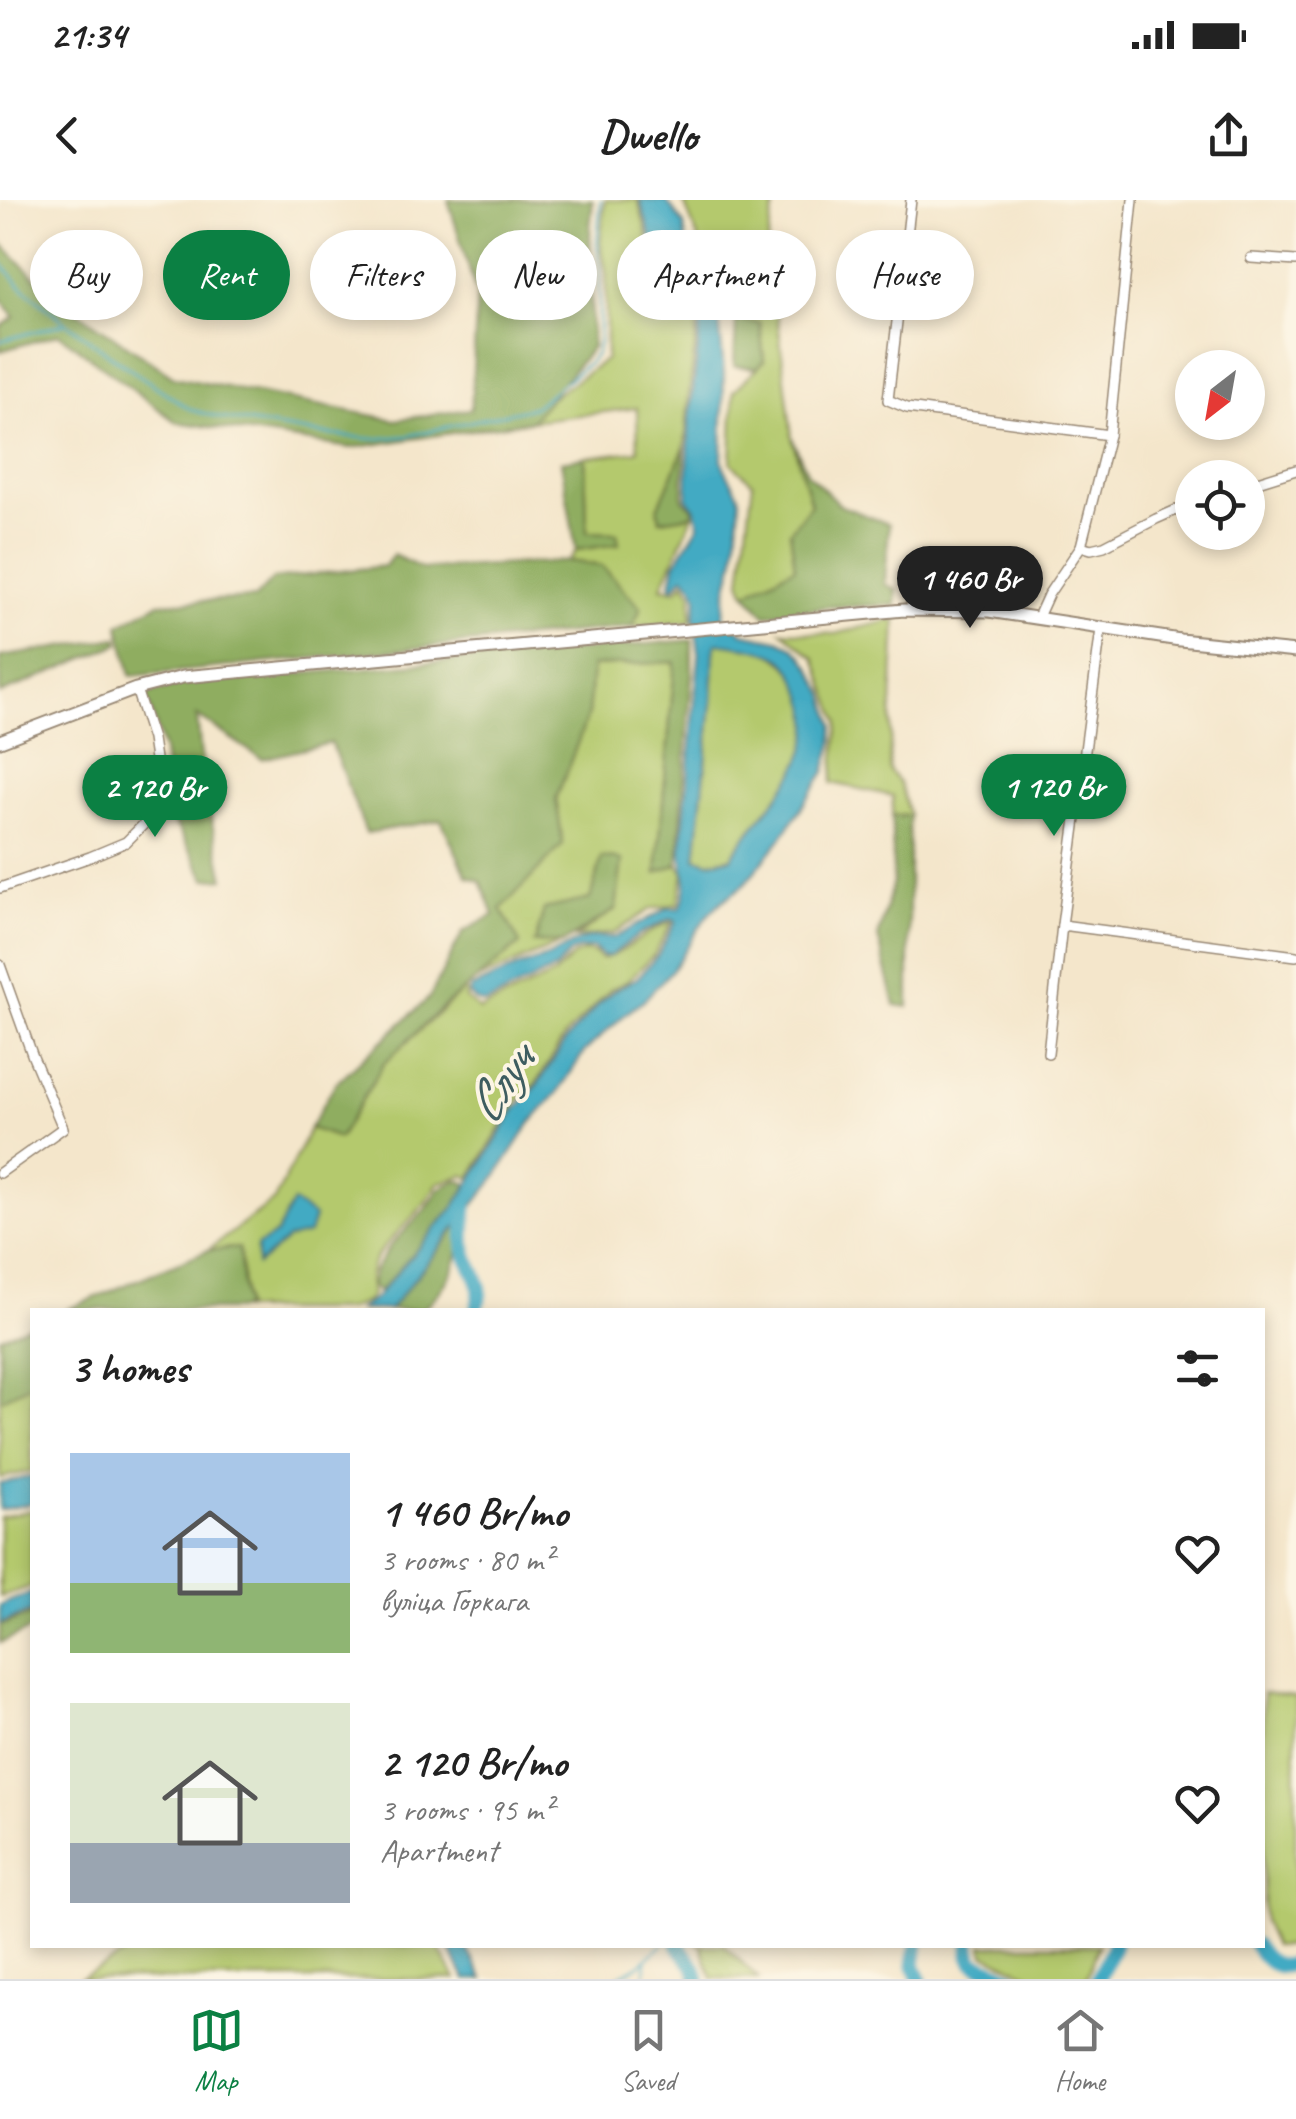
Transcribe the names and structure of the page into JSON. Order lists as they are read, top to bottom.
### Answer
{
  "water": ["Случ"],
  "north": "bottom left",
  "page": {
    "status": "21:34",
    "header": "Dwello",
    "chip": [
      "Buy",
      "Rent",
      "Filters",
      "New",
      "Apartment",
      "House"
    ],
    "price": ["1 460 Br", "1 120 Br", "2 120 Br"],
    "heading": "3 homes",
    "list": [
      {
        "name": "1 460 Br/mo",
        "note": "3 rooms · 80 m² · вуліца Горкага"
      },
      {
        "name": "2 120 Br/mo",
        "note": "3 rooms · 95 m² · Apartment"
      }
    ],
    "tabs": ["Map", "Saved", "Home"]
  }
}
